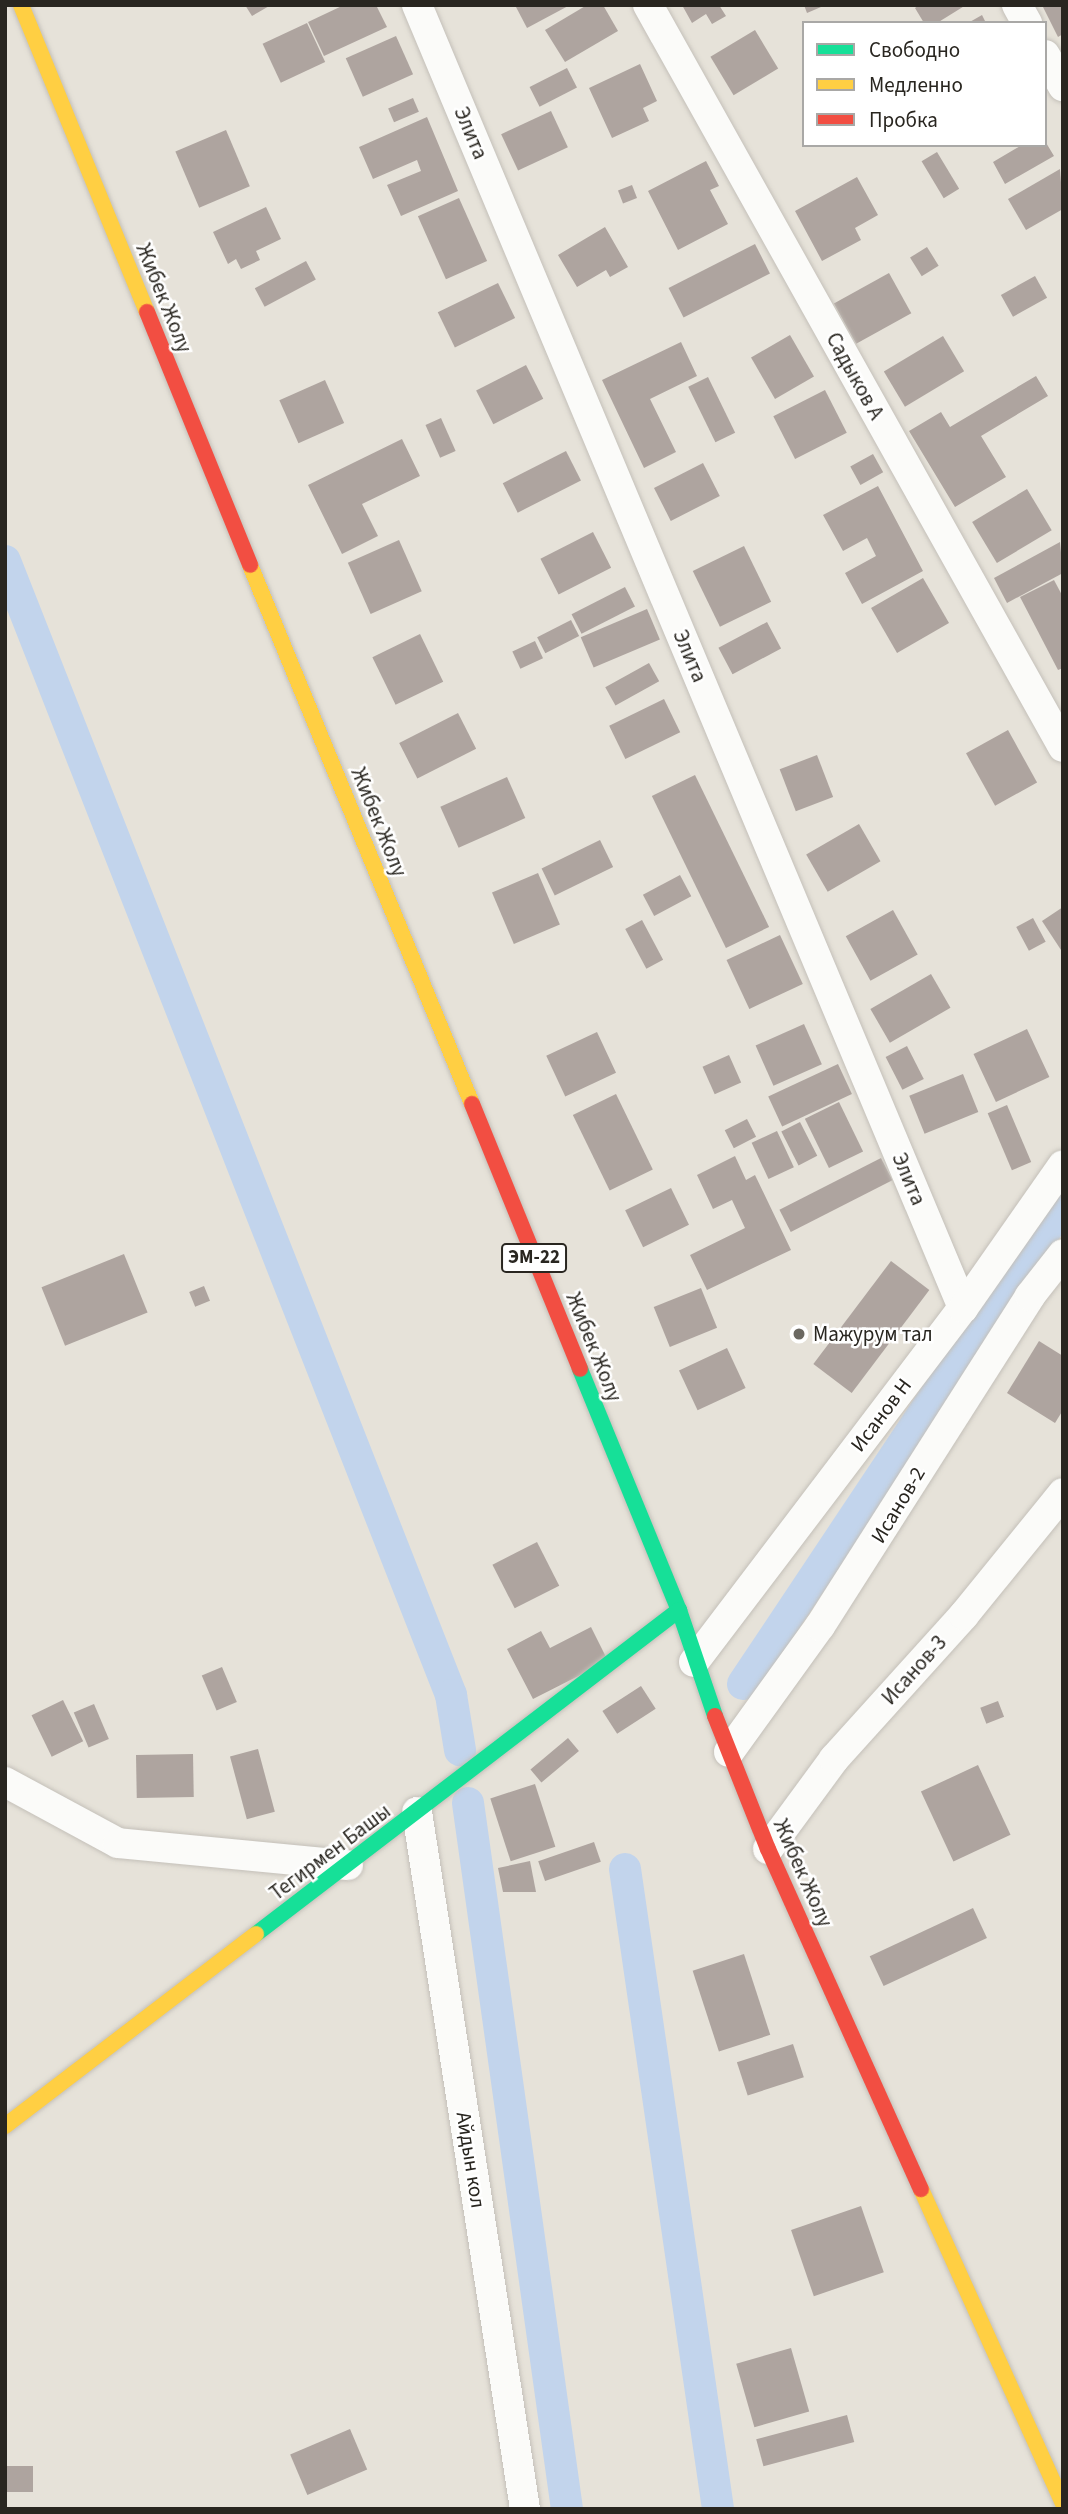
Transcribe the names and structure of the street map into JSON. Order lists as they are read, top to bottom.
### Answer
{
  "streets": {
    "main road": ["Жибек Жолу", "ЭМ-22", "Тегирмен Башы"],
    "street": [
      "Элита",
      "Садыков А",
      "Исанов Н",
      "Исанов-2",
      "Исанов-3",
      "Айдын кол"
    ]
  },
  "crossings": [
    ["Элита", "Исанов Н"],
    ["Жибек Жолу", "Исанов Н"],
    ["Жибек Жолу", "Исанов-2"],
    ["Жибек Жолу", "Исанов-3"],
    ["Жибек Жолу", "Тегирмен Башы"],
    ["Тегирмен Башы", "Айдын кол"]
  ],
  "places": ["Мажурум тал"],
  "legend": ["Свободно", "Медленно", "Пробка"]
}
